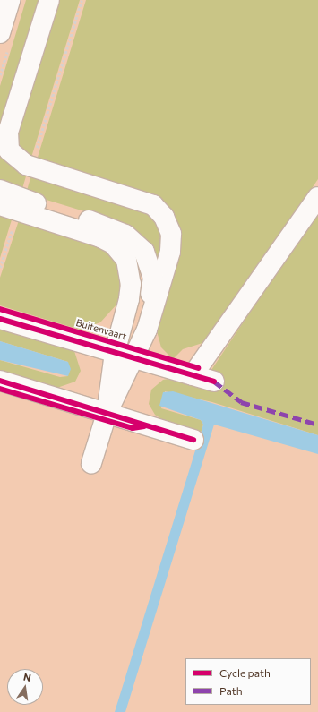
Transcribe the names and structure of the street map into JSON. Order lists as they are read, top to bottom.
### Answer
{
  "streets": {
    "street": ["Buitenvaart"]
  },
  "legend": ["Cycle path", "Path"],
  "north": "top"
}
